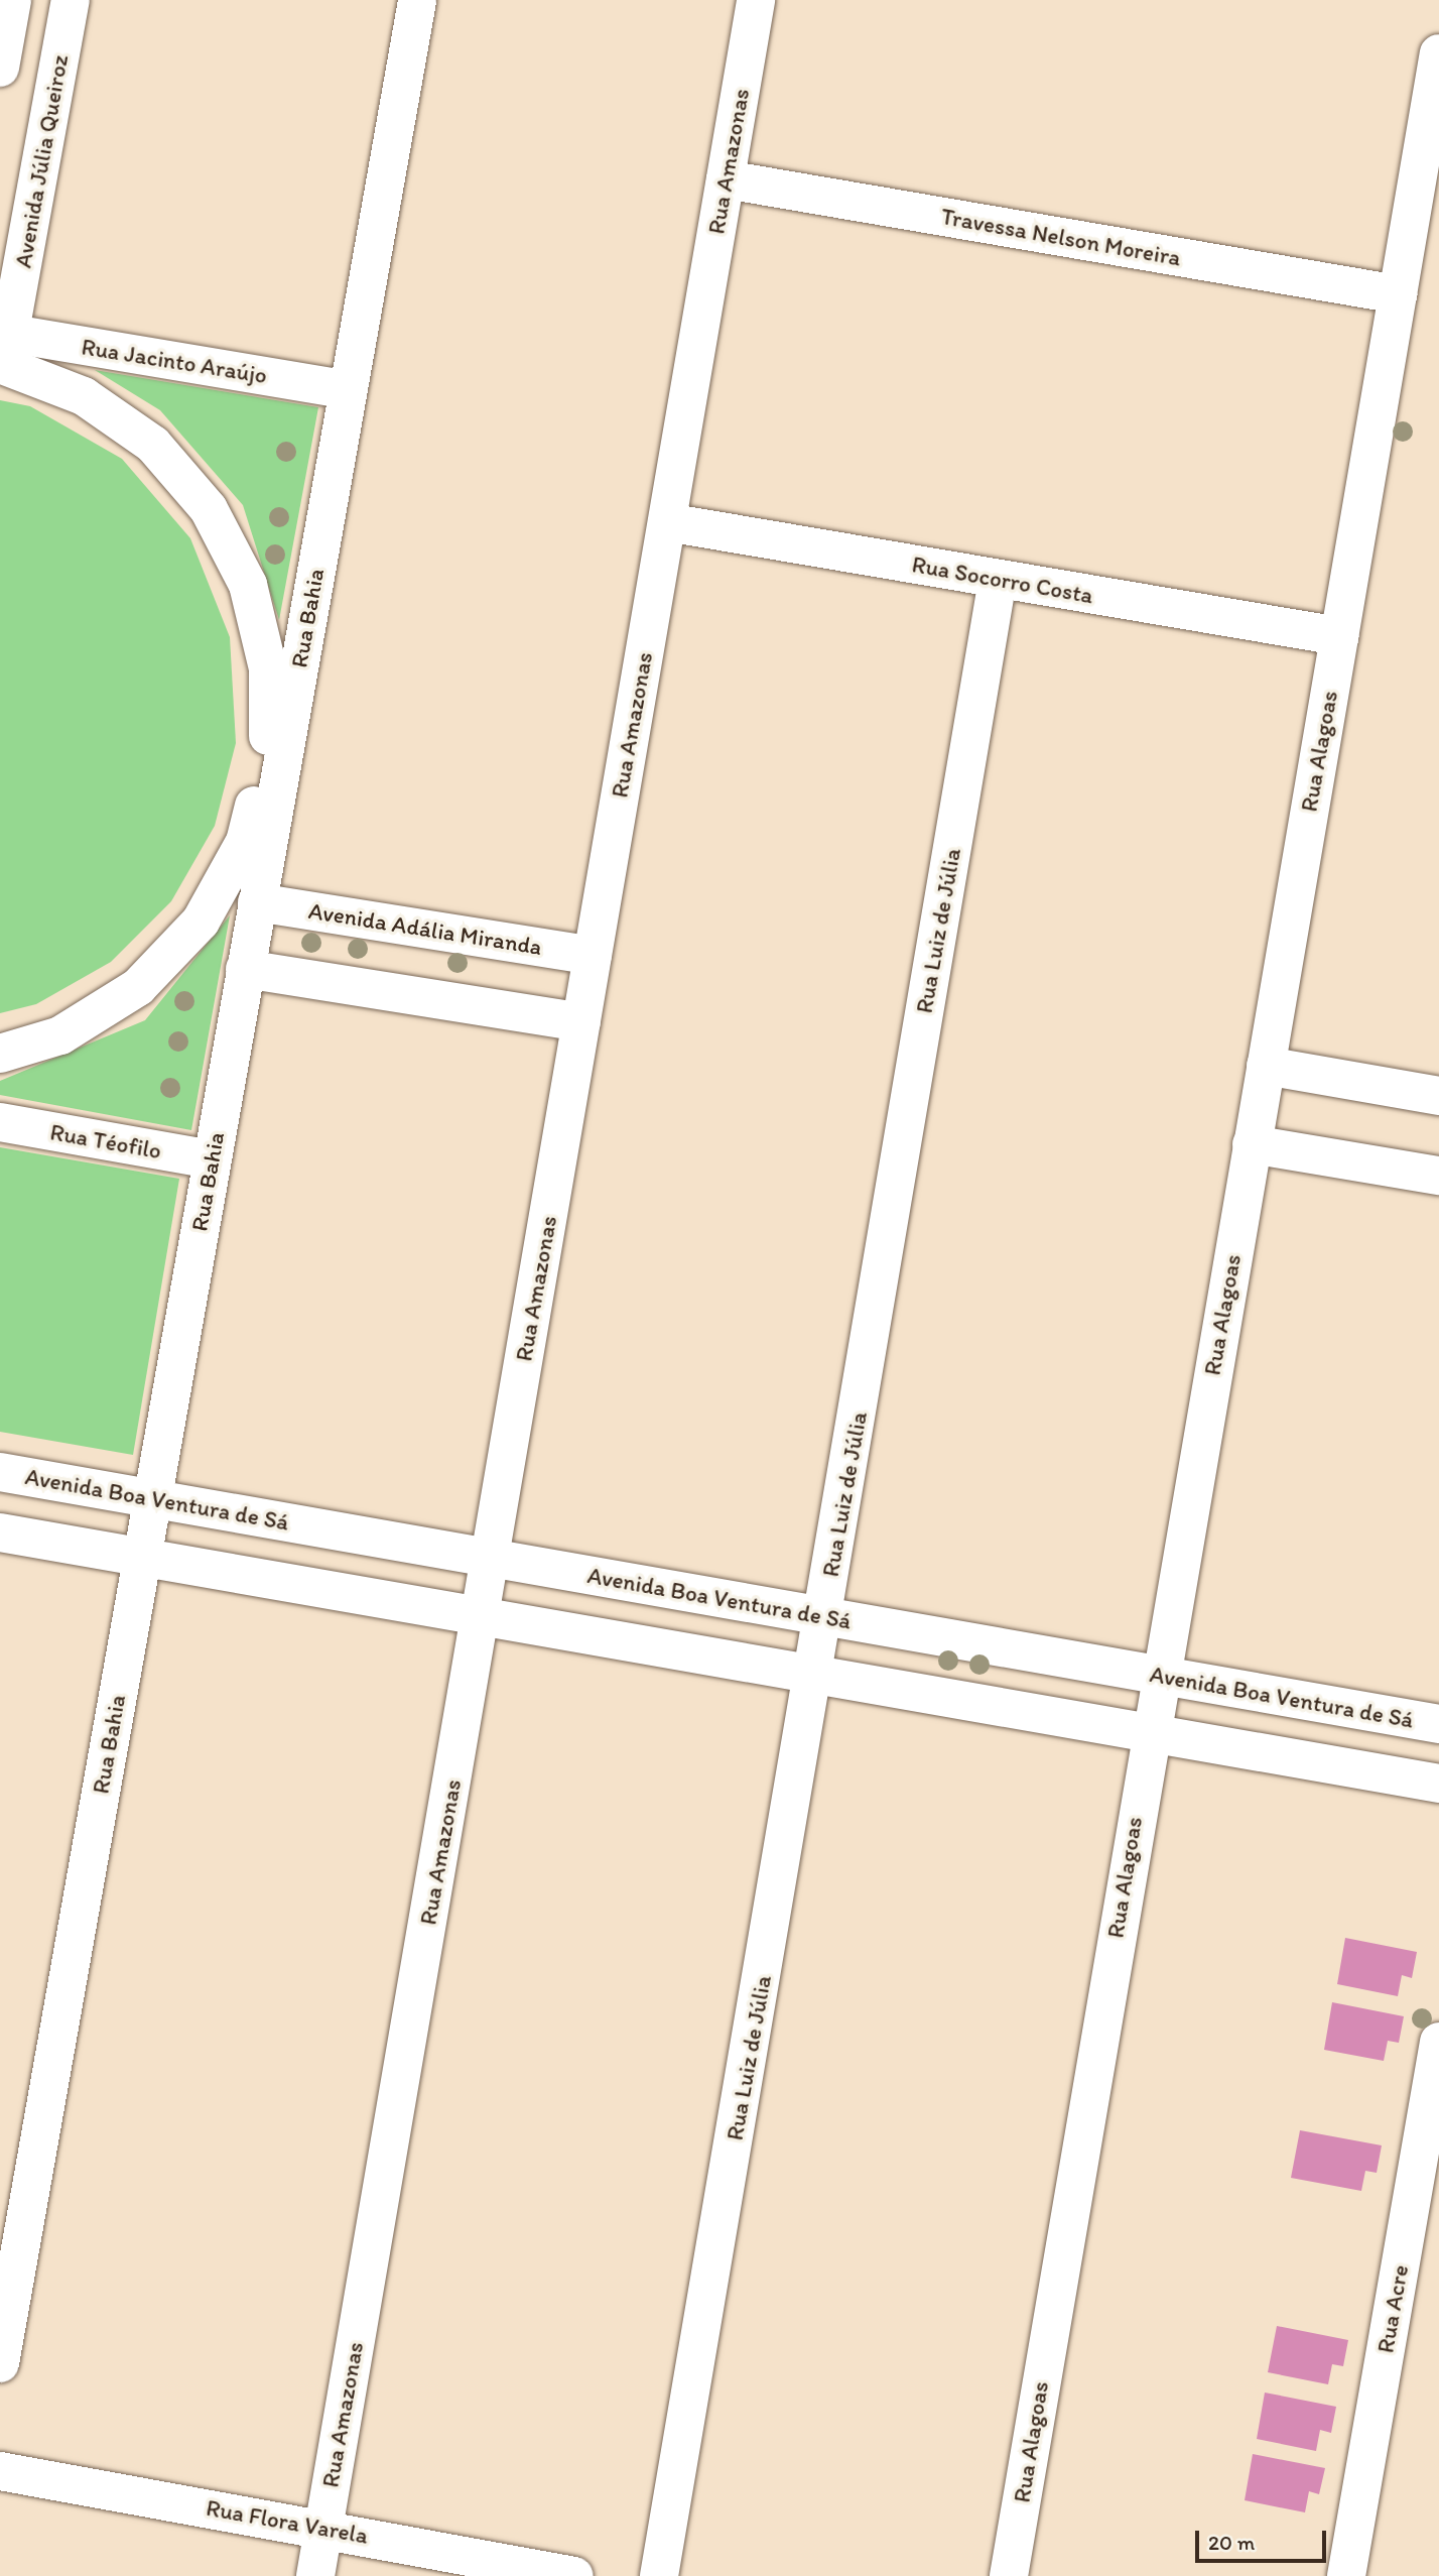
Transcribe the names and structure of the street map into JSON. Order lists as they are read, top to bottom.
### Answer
{
  "streets": {
    "street": [
      "Avenida Júlia Queiroz",
      "Rua Amazonas",
      "Travessa Nelson Moreira",
      "Rua Jacinto Araújo",
      "Rua Socorro Costa",
      "Rua Bahia",
      "Rua Alagoas",
      "Avenida Adália Miranda",
      "Rua Luiz de Júlia",
      "Rua Téofilo",
      "Avenida Boa Ventura de Sá",
      "Rua Acre",
      "Rua Flora Varela"
    ]
  },
  "crossings": [
    ["Avenida Júlia Queiroz", "Rua Jacinto Araújo"],
    ["Rua Amazonas", "Travessa Nelson Moreira"],
    ["Rua Amazonas", "Rua Socorro Costa"],
    ["Rua Amazonas", "Avenida Adália Miranda"],
    ["Rua Amazonas", "Avenida Boa Ventura de Sá"],
    ["Rua Amazonas", "Rua Flora Varela"],
    ["Travessa Nelson Moreira", "Rua Alagoas"],
    ["Rua Jacinto Araújo", "Rua Bahia"],
    ["Rua Socorro Costa", "Rua Alagoas"],
    ["Rua Socorro Costa", "Rua Luiz de Júlia"],
    ["Rua Bahia", "Avenida Adália Miranda"],
    ["Rua Bahia", "Rua Téofilo"],
    ["Rua Bahia", "Avenida Boa Ventura de Sá"],
    ["Rua Alagoas", "Avenida Boa Ventura de Sá"],
    ["Rua Luiz de Júlia", "Avenida Boa Ventura de Sá"]
  ],
  "scale_bar": "20 m"
}
